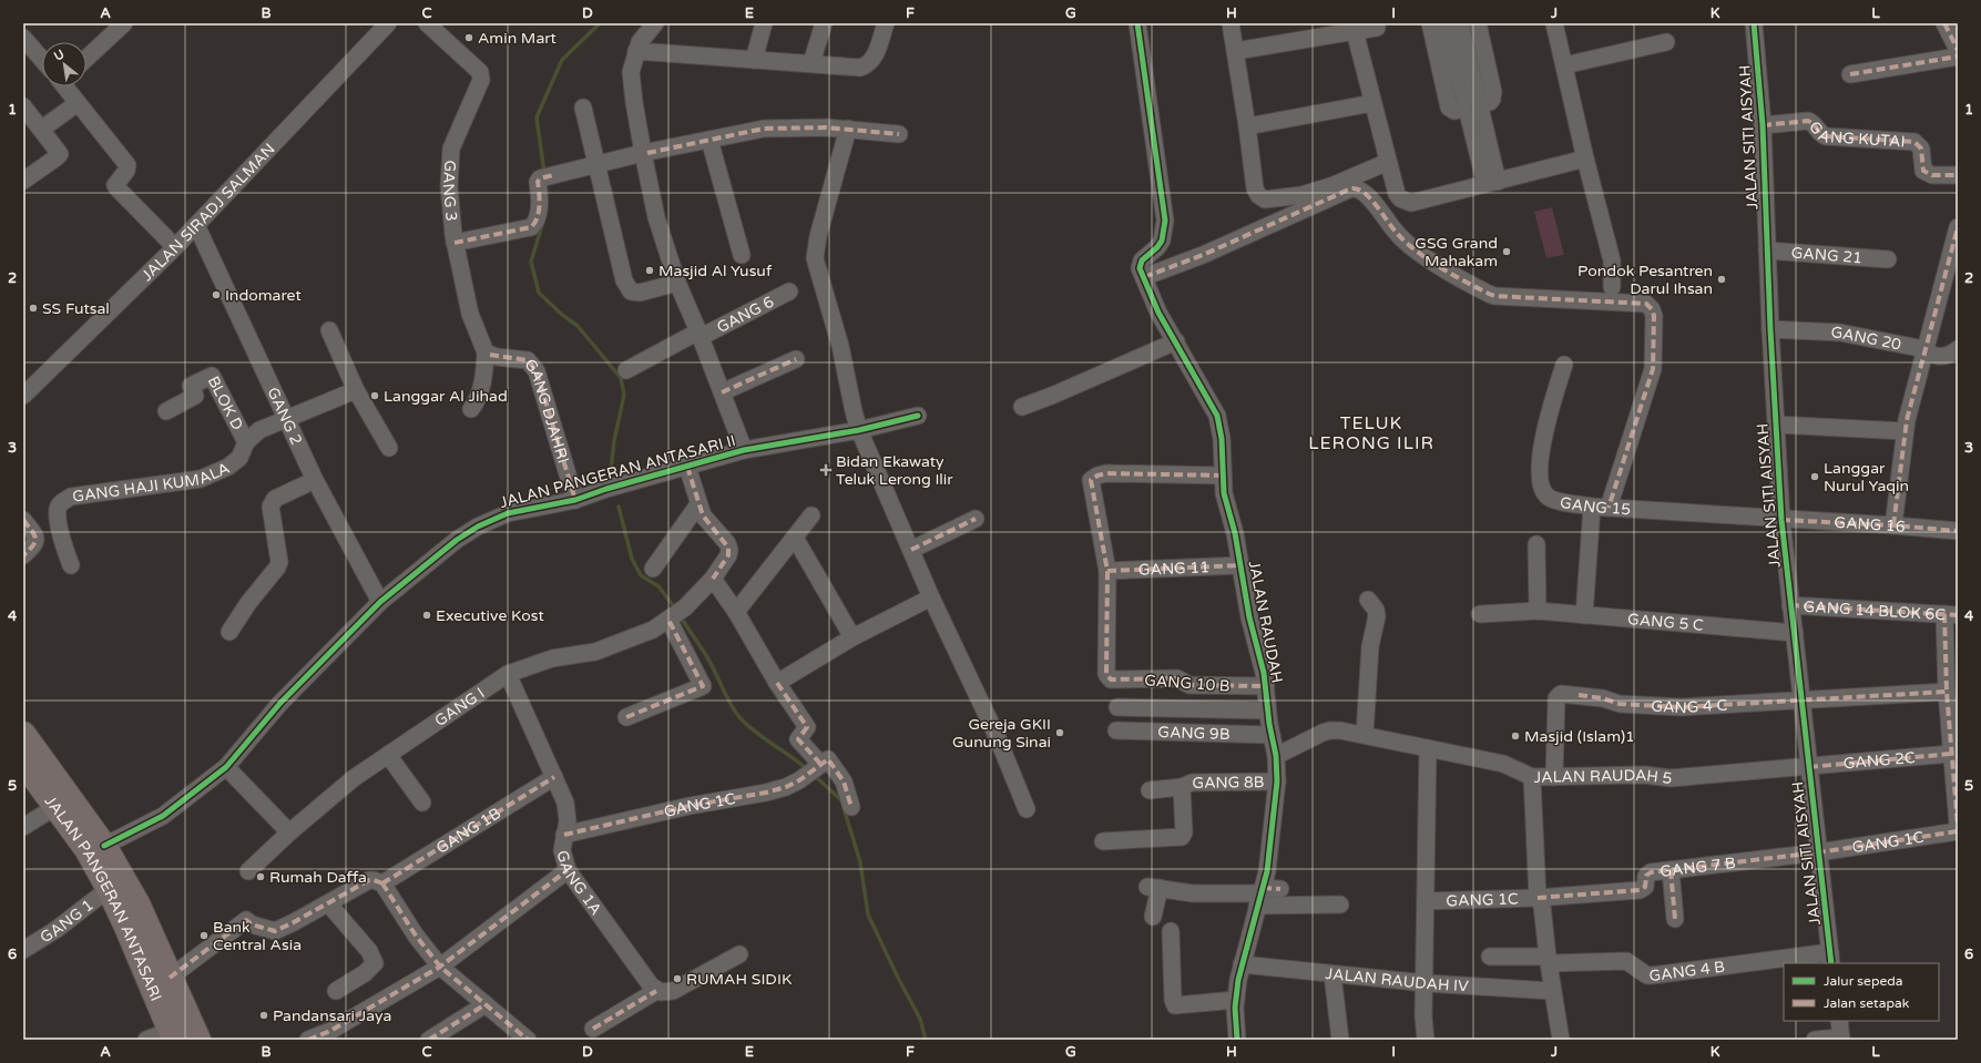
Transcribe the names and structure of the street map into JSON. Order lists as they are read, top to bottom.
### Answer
{
  "streets": {
    "highway": ["JALAN PANGERAN ANTASARI"],
    "street": [
      "GANG KUTAI",
      "JALAN SITI AISYAH",
      "GANG 3",
      "JALAN SIRADJ SALMAN",
      "GANG 21",
      "GANG 6",
      "GANG 20",
      "BLOK D",
      "GANG DJAHRI",
      "GANG 2",
      "JALAN PANGERAN ANTASARI II",
      "GANG HAJI KUMALA",
      "GANG 15",
      "GANG 16",
      "GANG 11",
      "GANG 14 BLOK 6C",
      "JALAN RAUDAH",
      "GANG 5 C",
      "GANG 10 B",
      "GANG 4 C",
      "GANG I",
      "GANG 9B",
      "GANG 2C",
      "JALAN RAUDAH 5",
      "GANG 8B",
      "GANG 1C",
      "GANG 1B",
      "GANG 7 B",
      "GANG 1A",
      "GANG 1",
      "GANG 4 B",
      "JALAN RAUDAH IV"
    ]
  },
  "crossings": [
    ["GANG KUTAI", "JALAN SITI AISYAH"],
    ["JALAN SITI AISYAH", "GANG 21"],
    ["JALAN SITI AISYAH", "GANG 20"],
    ["JALAN SITI AISYAH", "GANG 15"],
    ["JALAN SITI AISYAH", "GANG 16"],
    ["JALAN SITI AISYAH", "GANG 14 BLOK 6C"],
    ["JALAN SITI AISYAH", "GANG 5 C"],
    ["JALAN SITI AISYAH", "GANG 4 C"],
    ["JALAN SITI AISYAH", "GANG 2C"],
    ["JALAN SITI AISYAH", "JALAN RAUDAH 5"],
    ["JALAN SITI AISYAH", "GANG 1C"],
    ["JALAN SITI AISYAH", "GANG 7 B"],
    ["JALAN SITI AISYAH", "GANG 4 B"],
    ["GANG 3", "GANG DJAHRI"],
    ["JALAN SIRADJ SALMAN", "GANG 2"],
    ["GANG 6", "JALAN PANGERAN ANTASARI II"],
    ["BLOK D", "GANG HAJI KUMALA"],
    ["GANG DJAHRI", "JALAN PANGERAN ANTASARI II"],
    ["GANG 2", "JALAN PANGERAN ANTASARI II"],
    ["GANG 2", "GANG HAJI KUMALA"],
    ["JALAN PANGERAN ANTASARI II", "GANG I"],
    ["JALAN PANGERAN ANTASARI II", "JALAN PANGERAN ANTASARI"],
    ["GANG 15", "GANG 16"],
    ["GANG 11", "JALAN RAUDAH"],
    ["GANG 11", "GANG 10 B"],
    ["JALAN RAUDAH", "GANG 10 B"],
    ["JALAN RAUDAH", "GANG 9B"],
    ["JALAN RAUDAH", "JALAN RAUDAH 5"],
    ["JALAN RAUDAH", "GANG 8B"],
    ["JALAN RAUDAH", "JALAN RAUDAH IV"],
    ["GANG 4 C", "JALAN RAUDAH 5"],
    ["GANG I", "GANG 1A"],
    ["GANG 2C", "JALAN RAUDAH 5"],
    ["GANG 1C", "GANG 7 B"],
    ["GANG 1C", "GANG 1A"],
    ["GANG 1B", "GANG 1A"],
    ["JALAN PANGERAN ANTASARI", "GANG 1"]
  ],
  "districts": ["TELUK LERONG ILIR"],
  "places": {
    "other": [
      "Amin Mart",
      "GSG Grand Mahakam",
      "Masjid Al Yusuf",
      "Pondok Pesantren Darul Ihsan",
      "Indomaret",
      "SS Futsal",
      "Langgar Al Jihad",
      "Langgar Nurul Yaqin",
      "Executive Kost",
      "Gereja GKII Gunung Sinai",
      "Masjid (Islam)1",
      "Rumah Daffa",
      "Bank Central Asia",
      "RUMAH SIDIK",
      "Pandansari Jaya"
    ],
    "health": ["Bidan Ekawaty Teluk Lerong Ilir"]
  },
  "legend": ["Jalur sepeda", "Jalan setapak"],
  "north": "top left",
  "grid": {
    "columns": [
      "A",
      "B",
      "C",
      "D",
      "E",
      "F",
      "G",
      "H",
      "I",
      "J",
      "K",
      "L"
    ],
    "rows": [
      "1",
      "2",
      "3",
      "4",
      "5",
      "6"
    ]
  }
}
